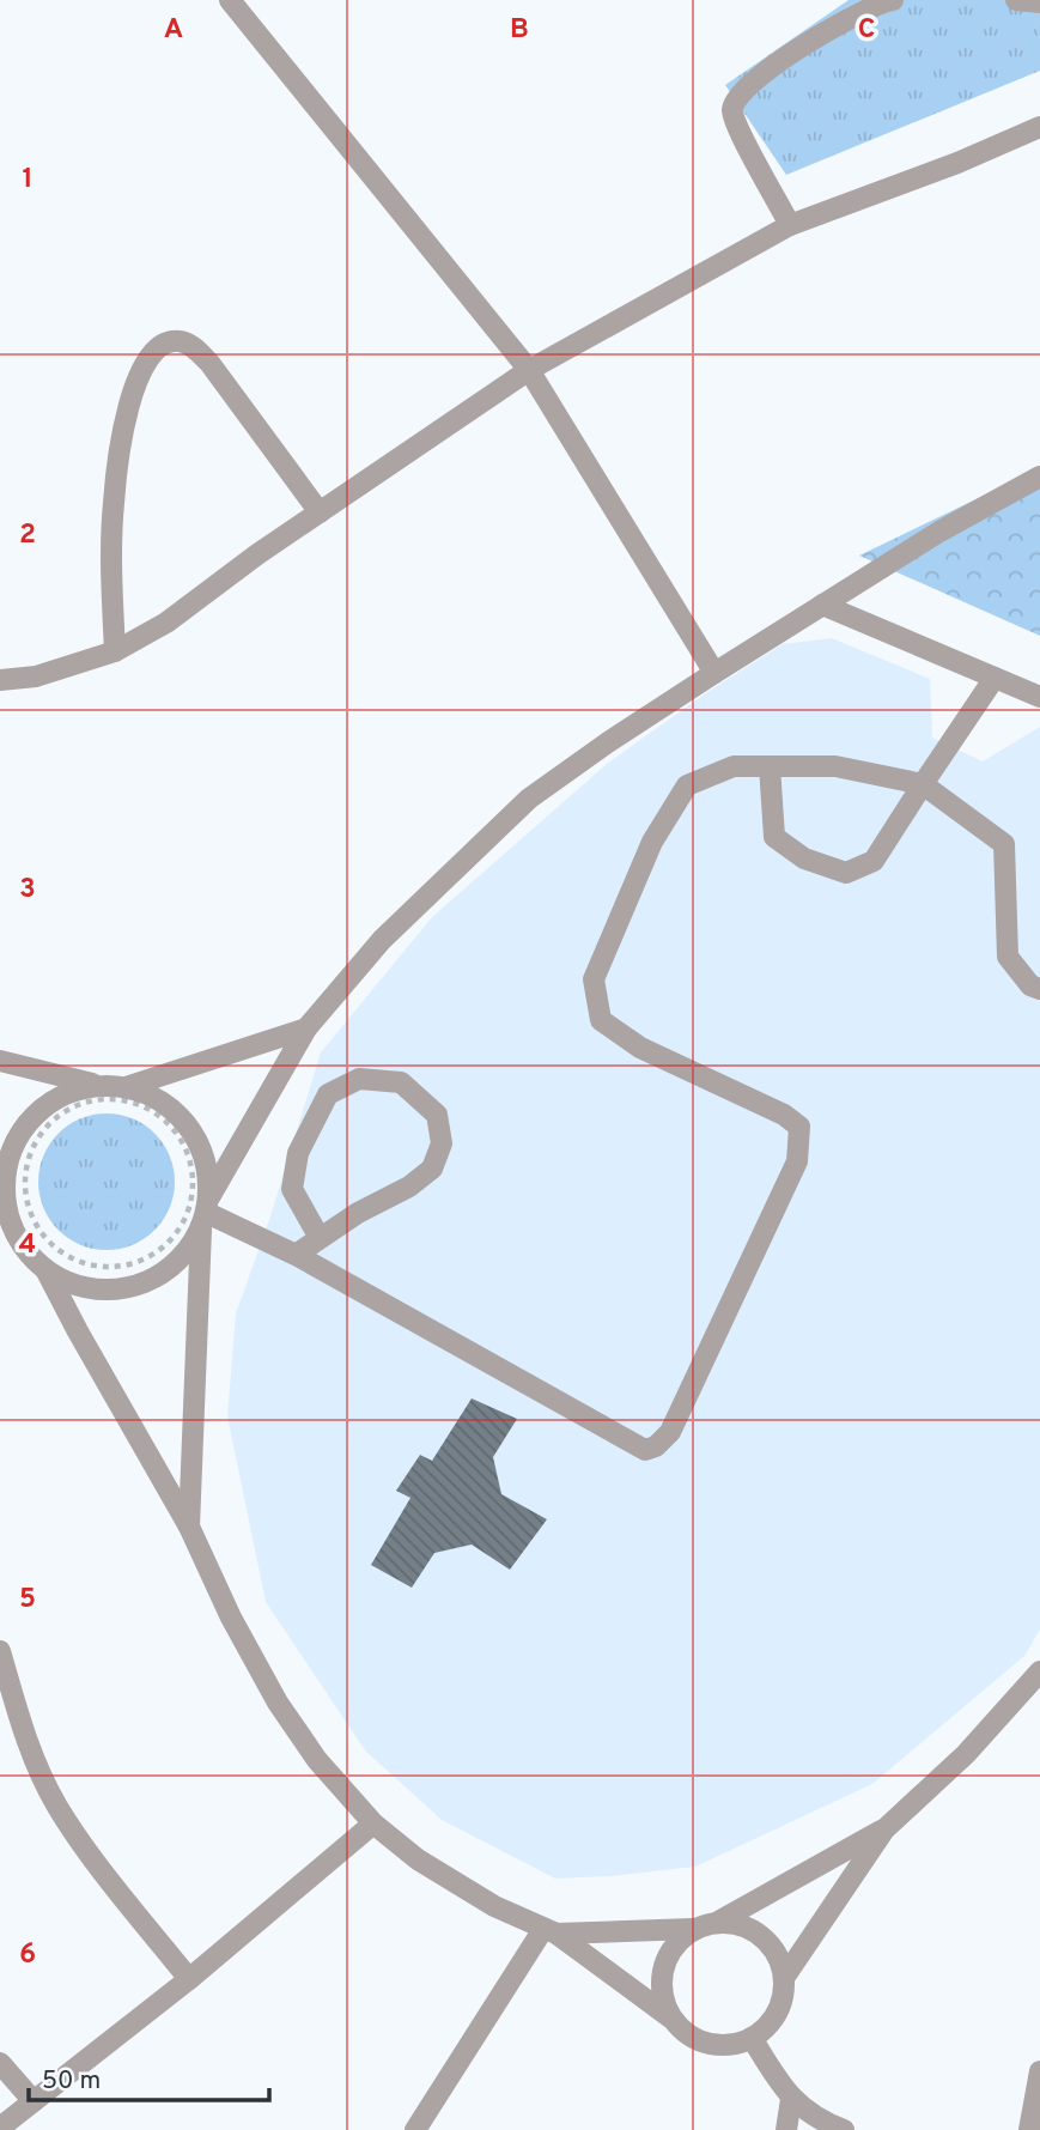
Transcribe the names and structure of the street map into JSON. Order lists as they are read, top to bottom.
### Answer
{
  "scale_bar": "50 m",
  "grid": {
    "columns": ["A", "B", "C"],
    "rows": [
      "1",
      "2",
      "3",
      "4",
      "5",
      "6"
    ]
  }
}
